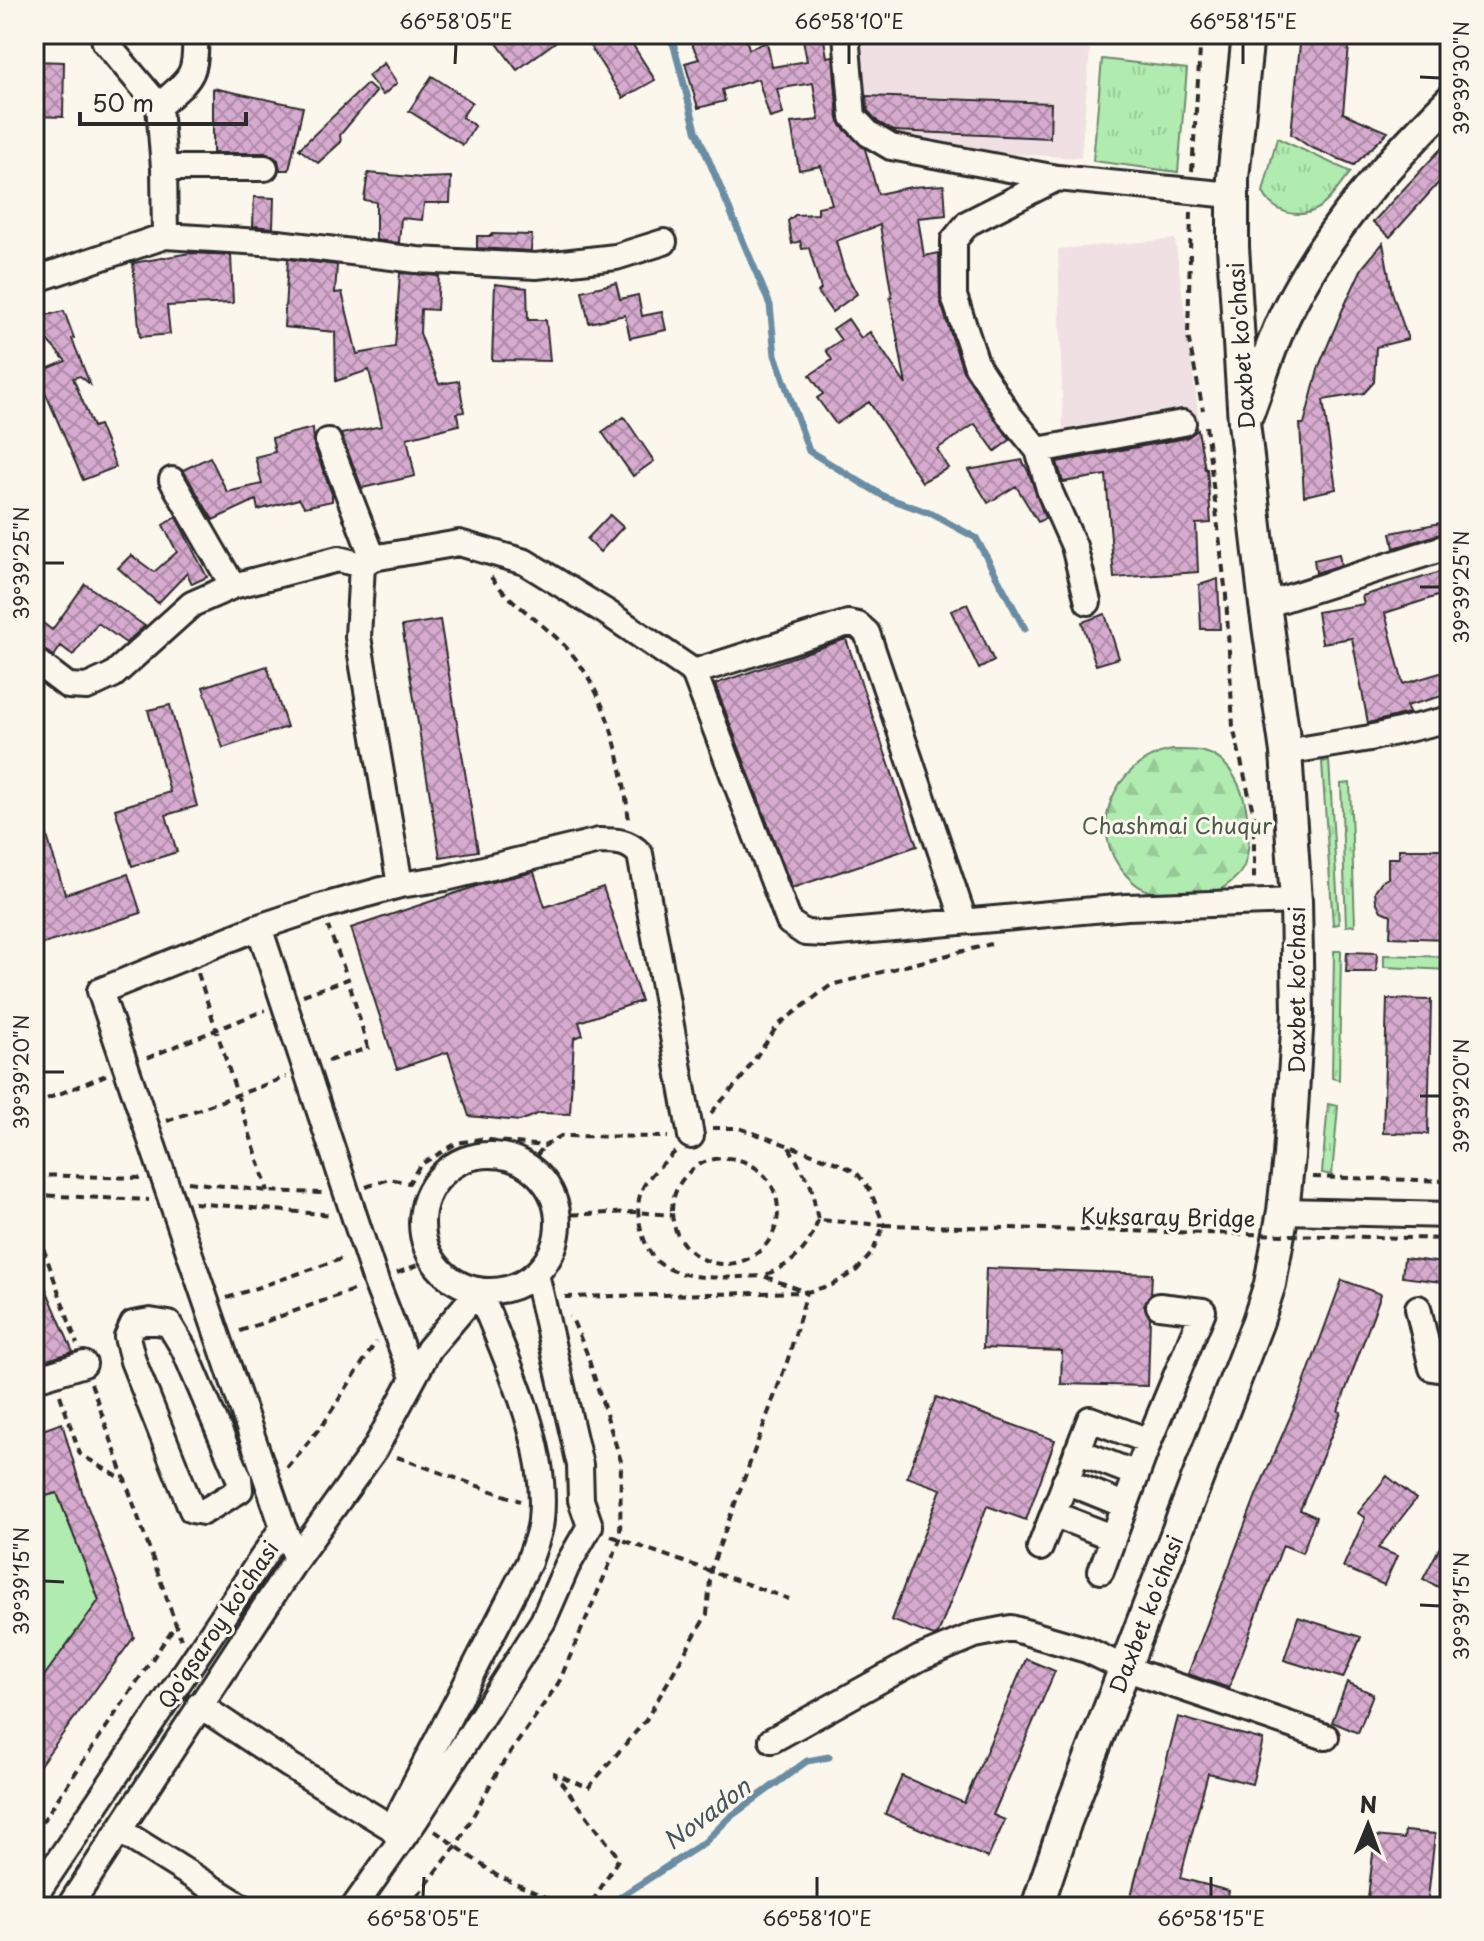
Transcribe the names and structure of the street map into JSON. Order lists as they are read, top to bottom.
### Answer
{
  "streets": {
    "main road": ["Daxbet ko'chasi"],
    "street": ["Qo'qsaroy ko'chasi"],
    "path": ["Kuksaray Bridge"]
  },
  "water": ["Novadon"],
  "parks": ["Chashmai Chuqur"],
  "scale_bar": "50 m",
  "north": "top",
  "coordinates": [
    "66°58'05\"E",
    "66°58'10\"E",
    "66°58'15\"E",
    "39°39'30\"N",
    "39°39'25\"N",
    "39°39'20\"N",
    "39°39'15\"N"
  ]
}
